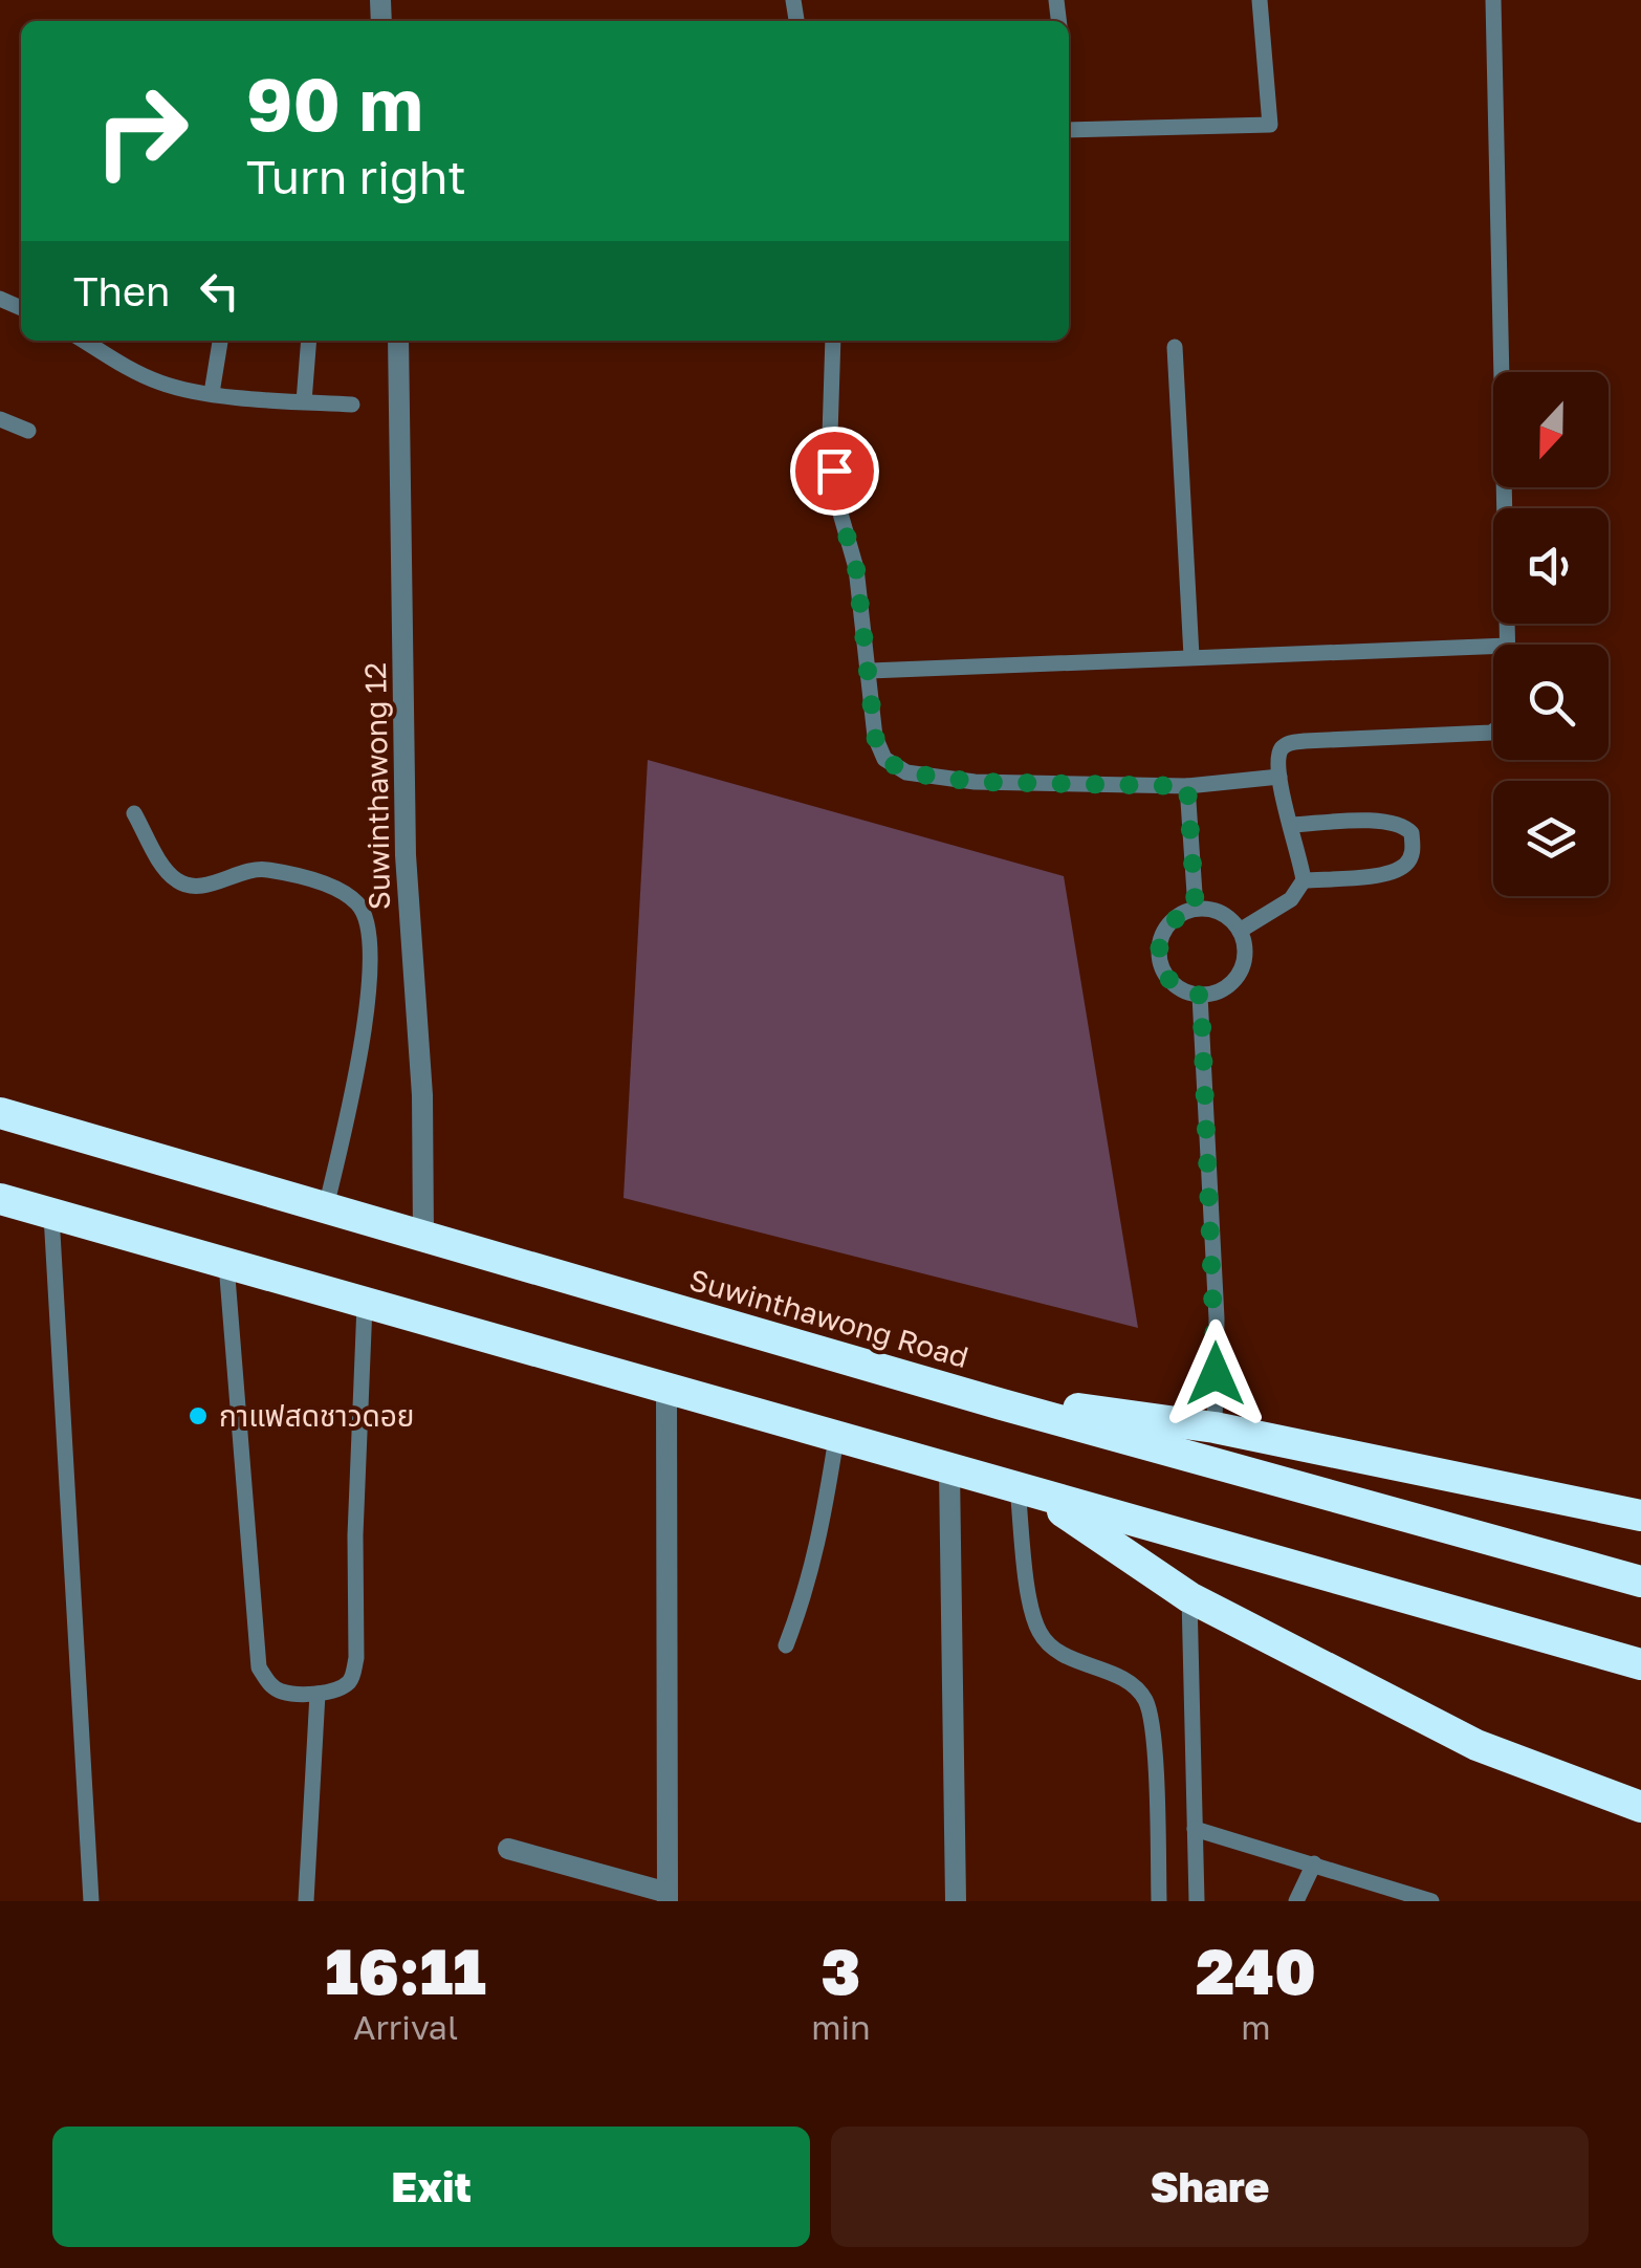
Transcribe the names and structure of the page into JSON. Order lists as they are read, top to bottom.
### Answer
{
  "streets": {
    "highway": ["Suwinthawong Road"],
    "street": ["Suwinthawong 12"]
  },
  "crossings": [
    ["Suwinthawong 12", "Suwinthawong Road"]
  ],
  "places": ["กาแฟสดชาวดอย"],
  "north": "bottom",
  "page": {
    "turn": ["90 m", "Turn right"],
    "then": "Then",
    "eta": [
      "16:11",
      "Arrival",
      "3",
      "min",
      "240",
      "m"
    ],
    "buttons": ["Exit", "Share"]
  }
}
